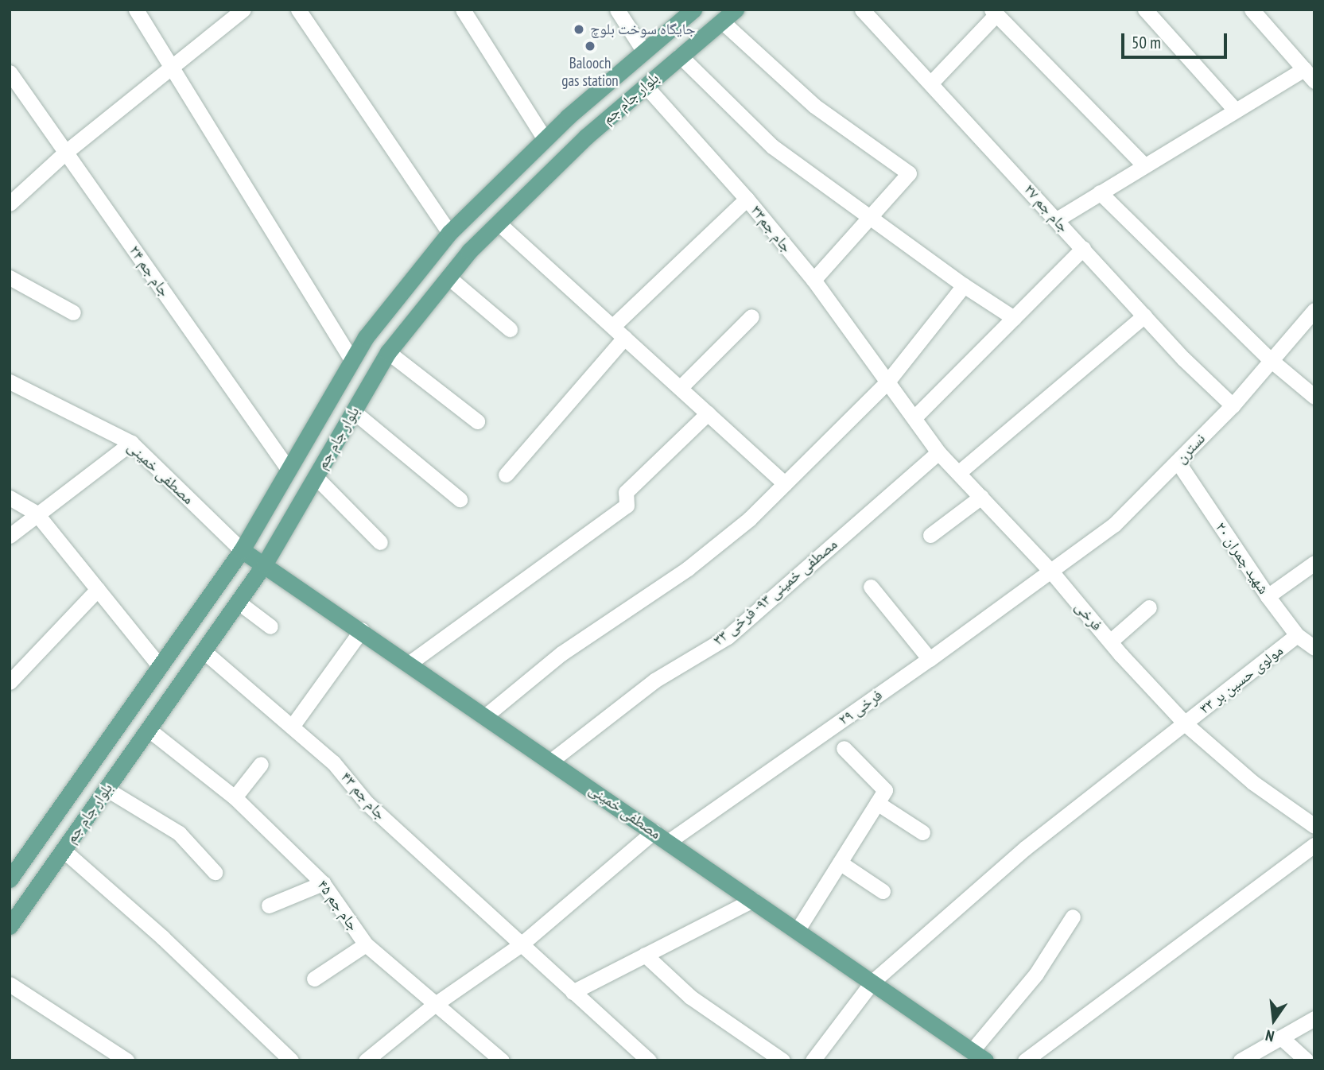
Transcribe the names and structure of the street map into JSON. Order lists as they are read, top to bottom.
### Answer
{
  "streets": {
    "main road": ["بلوار جام جم", "مصطفی خمینی"],
    "street": [
      "جام جم ۲۷",
      "جام جم۳۳",
      "جام جم ۲۴",
      "نسترن",
      "شهید چمران ۲۰",
      "مصطفی خمینی ۹۳- فرخی ۳۳",
      "فرخی",
      "مولوی حسین بر ۳۳",
      "فرخی ۲۹",
      "جام جم ۴۳",
      "جام جم ۴۵"
    ]
  },
  "crossings": [
    ["بلوار جام جم", "جام جم۳۳"],
    ["بلوار جام جم", "جام جم ۲۴"],
    ["بلوار جام جم", "مصطفی خمینی"],
    ["بلوار جام جم", "جام جم ۴۳"],
    ["بلوار جام جم", "جام جم ۴۵"],
    ["جام جم ۲۷", "نسترن"],
    ["جام جم۳۳", "فرخی"],
    ["نسترن", "شهید چمران ۲۰"],
    ["نسترن", "فرخی"],
    ["نسترن", "فرخی ۲۹"],
    ["مصطفی خمینی", "مصطفی خمینی ۹۳- فرخی ۳۳"],
    ["مصطفی خمینی", "مولوی حسین بر ۳۳"],
    ["مصطفی خمینی", "فرخی ۲۹"],
    ["شهید چمران ۲۰", "مولوی حسین بر ۳۳"],
    ["مصطفی خمینی ۹۳- فرخی ۳۳", "فرخی"],
    ["فرخی", "مولوی حسین بر ۳۳"],
    ["فرخی", "فرخی ۲۹"]
  ],
  "places": ["جایگاه سوخت بلوچ", "Balooch gas station"],
  "scale_bar": "50 m",
  "north": "bottom"
}
